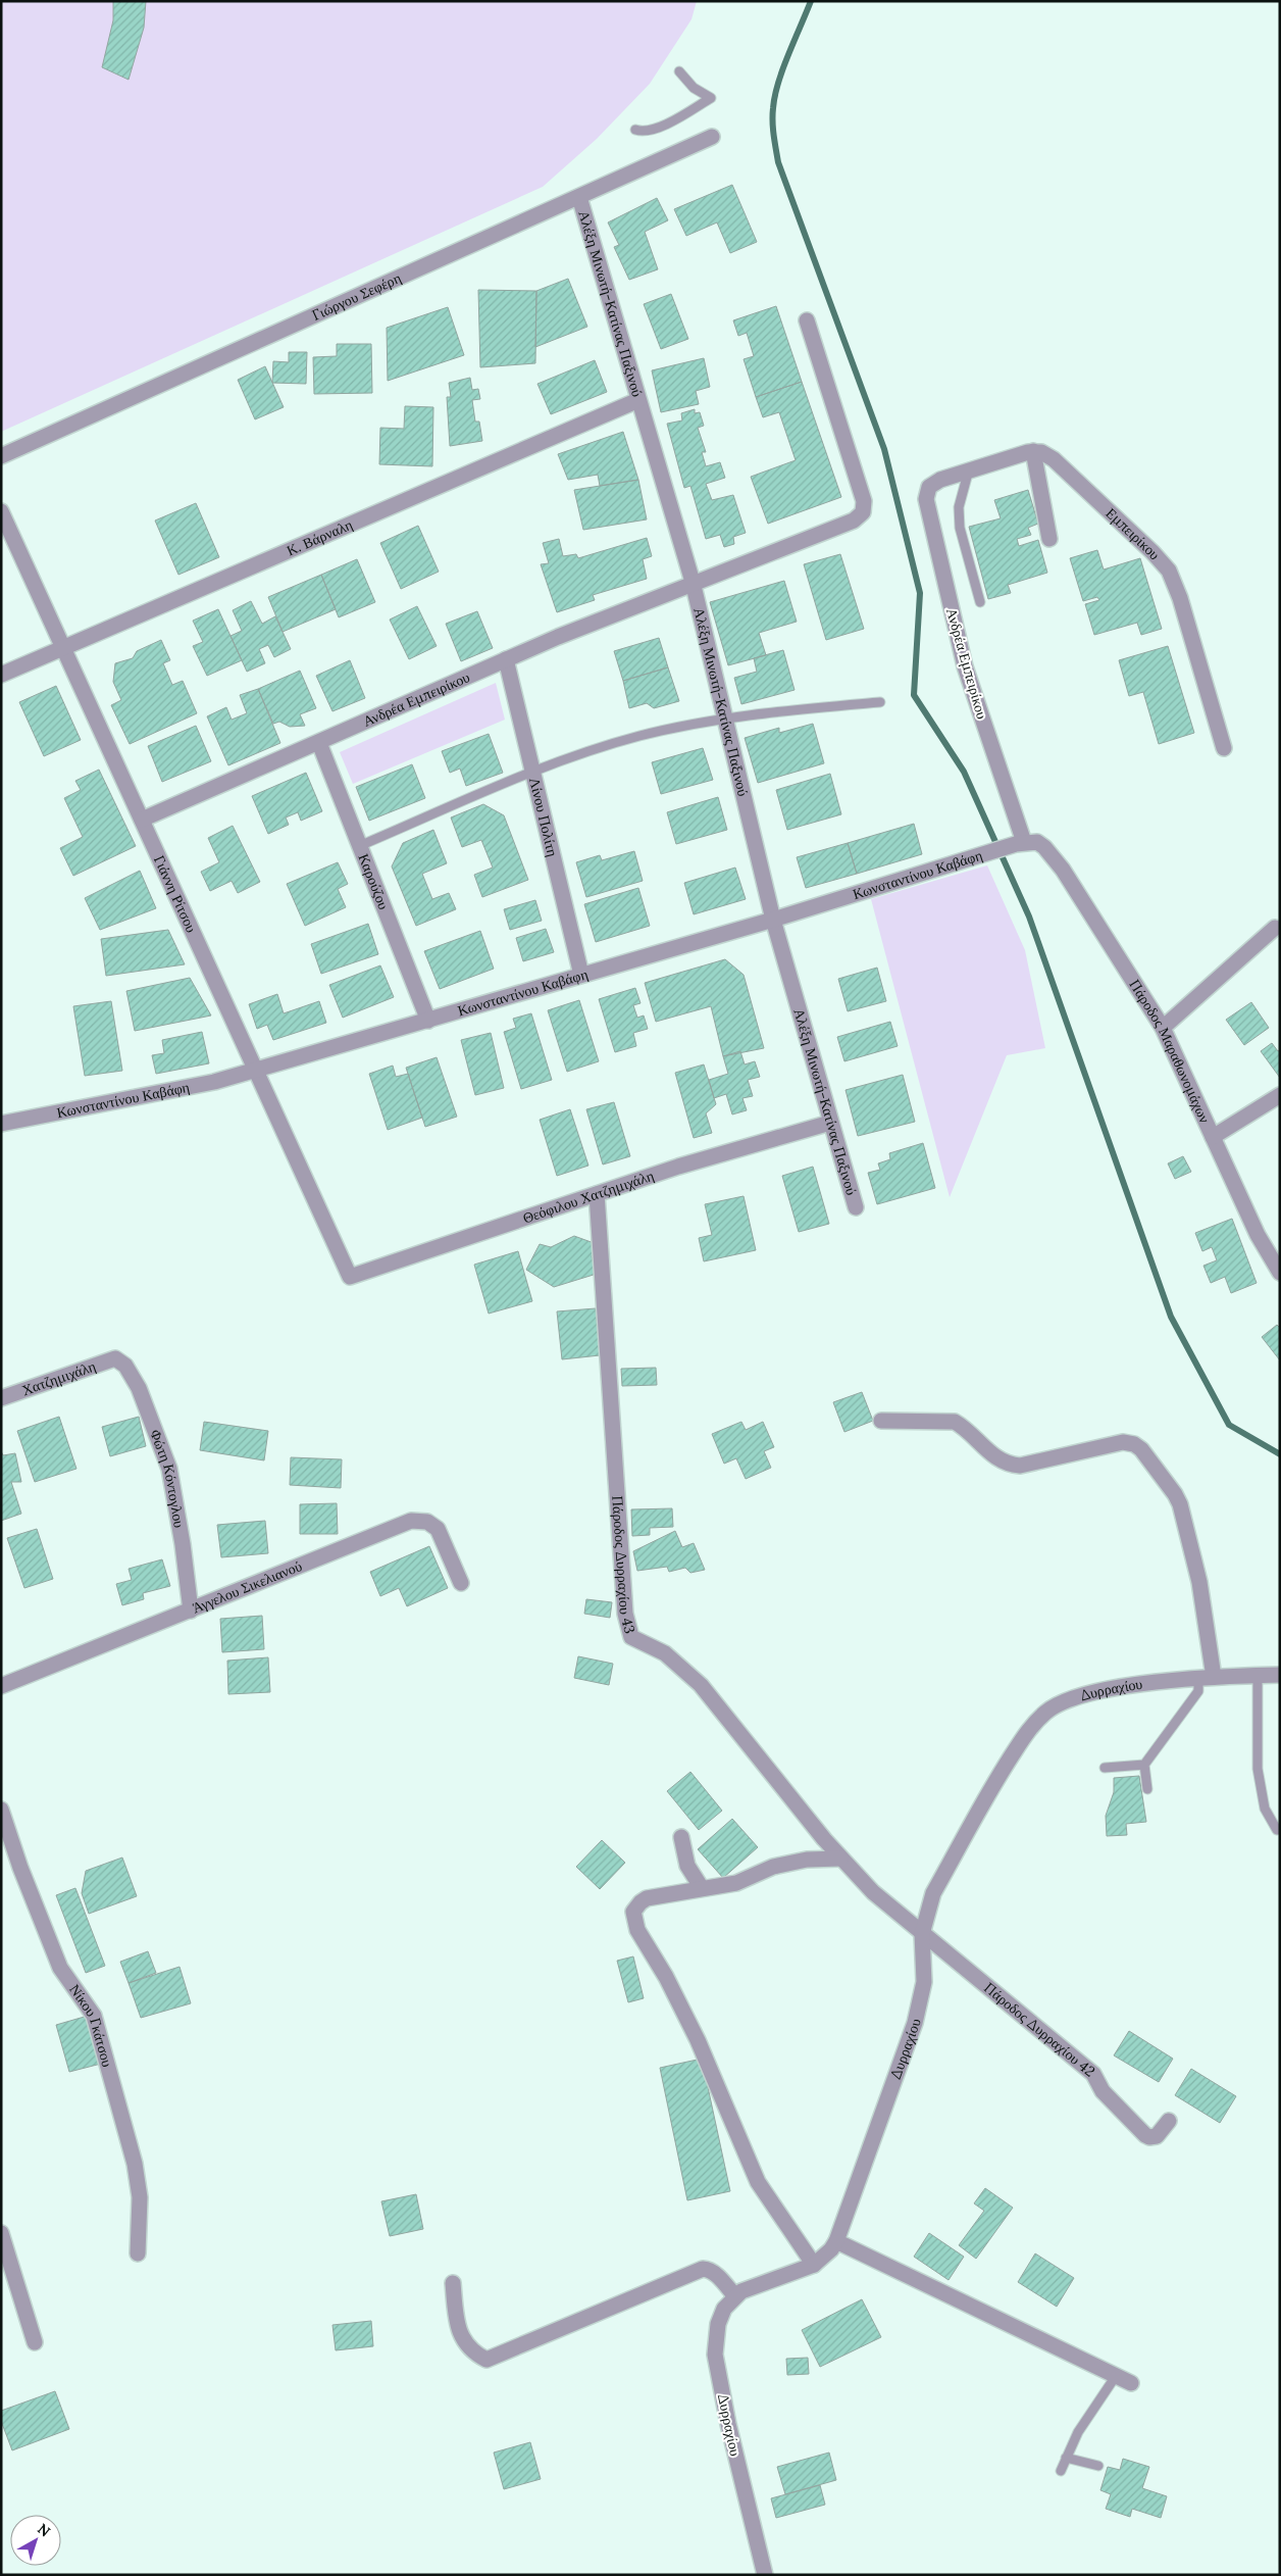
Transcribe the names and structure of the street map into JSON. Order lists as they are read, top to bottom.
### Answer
{
  "streets": {
    "street": [
      "Γιώργου Σεφέρη",
      "Αλέξη Μινωτή-Κατίνας Παξινού",
      "Εμπειρίκου",
      "Κ. Βάρναλη",
      "Ανδρέα Εμπειρίκου",
      "Λίνου Πολίτη",
      "Κωνσταντίνου Καβάφη",
      "Καρούζου",
      "Γιάννη Ρίτσου",
      "Πάροδος Μαραθωνομάχων",
      "Θεόφιλου Χατζημιχάλη",
      "Χατζημιχάλη",
      "Φώτη Κόντογλου",
      "Πάροδος Δυρραχίου 43",
      "Άγγελου Σικελιανού",
      "Δυρραχίου",
      "Νίκου Γκάτσου",
      "Πάροδος Δυρραχίου 42"
    ]
  },
  "crossings": [
    ["Γιώργου Σεφέρη", "Αλέξη Μινωτή-Κατίνας Παξινού"],
    ["Αλέξη Μινωτή-Κατίνας Παξινού", "Κ. Βάρναλη"],
    ["Αλέξη Μινωτή-Κατίνας Παξινού", "Ανδρέα Εμπειρίκου"],
    ["Αλέξη Μινωτή-Κατίνας Παξινού", "Κωνσταντίνου Καβάφη"],
    ["Αλέξη Μινωτή-Κατίνας Παξινού", "Θεόφιλου Χατζημιχάλη"],
    ["Κ. Βάρναλη", "Γιάννη Ρίτσου"],
    ["Ανδρέα Εμπειρίκου", "Λίνου Πολίτη"],
    ["Ανδρέα Εμπειρίκου", "Κωνσταντίνου Καβάφη"],
    ["Ανδρέα Εμπειρίκου", "Καρούζου"],
    ["Ανδρέα Εμπειρίκου", "Γιάννη Ρίτσου"],
    ["Ανδρέα Εμπειρίκου", "Πάροδος Μαραθωνομάχων"],
    ["Λίνου Πολίτη", "Κωνσταντίνου Καβάφη"],
    ["Κωνσταντίνου Καβάφη", "Καρούζου"],
    ["Κωνσταντίνου Καβάφη", "Γιάννη Ρίτσου"],
    ["Κωνσταντίνου Καβάφη", "Πάροδος Μαραθωνομάχων"],
    ["Γιάννη Ρίτσου", "Θεόφιλου Χατζημιχάλη"],
    ["Θεόφιλου Χατζημιχάλη", "Πάροδος Δυρραχίου 43"],
    ["Χατζημιχάλη", "Φώτη Κόντογλου"],
    ["Φώτη Κόντογλου", "Άγγελου Σικελιανού"],
    ["Πάροδος Δυρραχίου 43", "Δυρραχίου"],
    ["Πάροδος Δυρραχίου 43", "Πάροδος Δυρραχίου 42"],
    ["Δυρραχίου", "Πάροδος Δυρραχίου 42"]
  ],
  "north": "top right"
}
